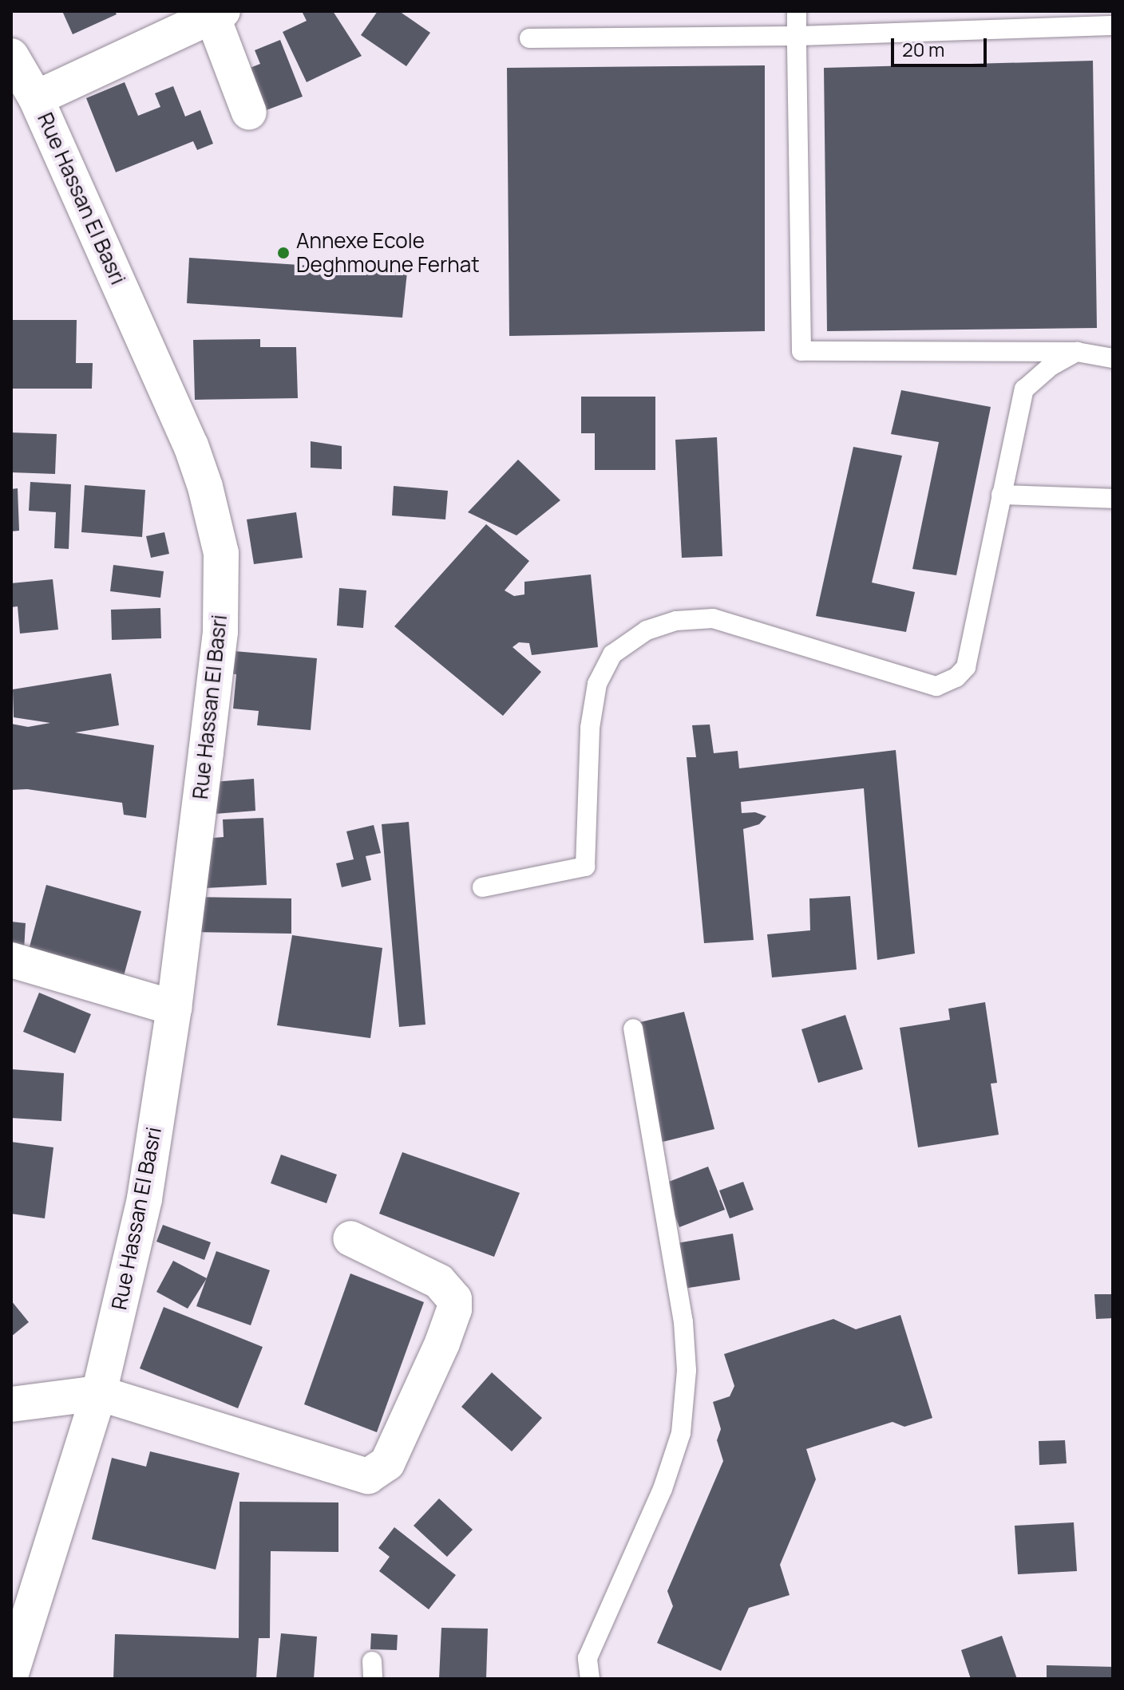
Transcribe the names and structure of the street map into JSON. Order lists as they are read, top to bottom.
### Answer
{
  "streets": {
    "street": ["Rue Hassan El Basri"]
  },
  "places": ["Annexe Ecole Deghmoune Ferhat"],
  "scale_bar": "20 m"
}
